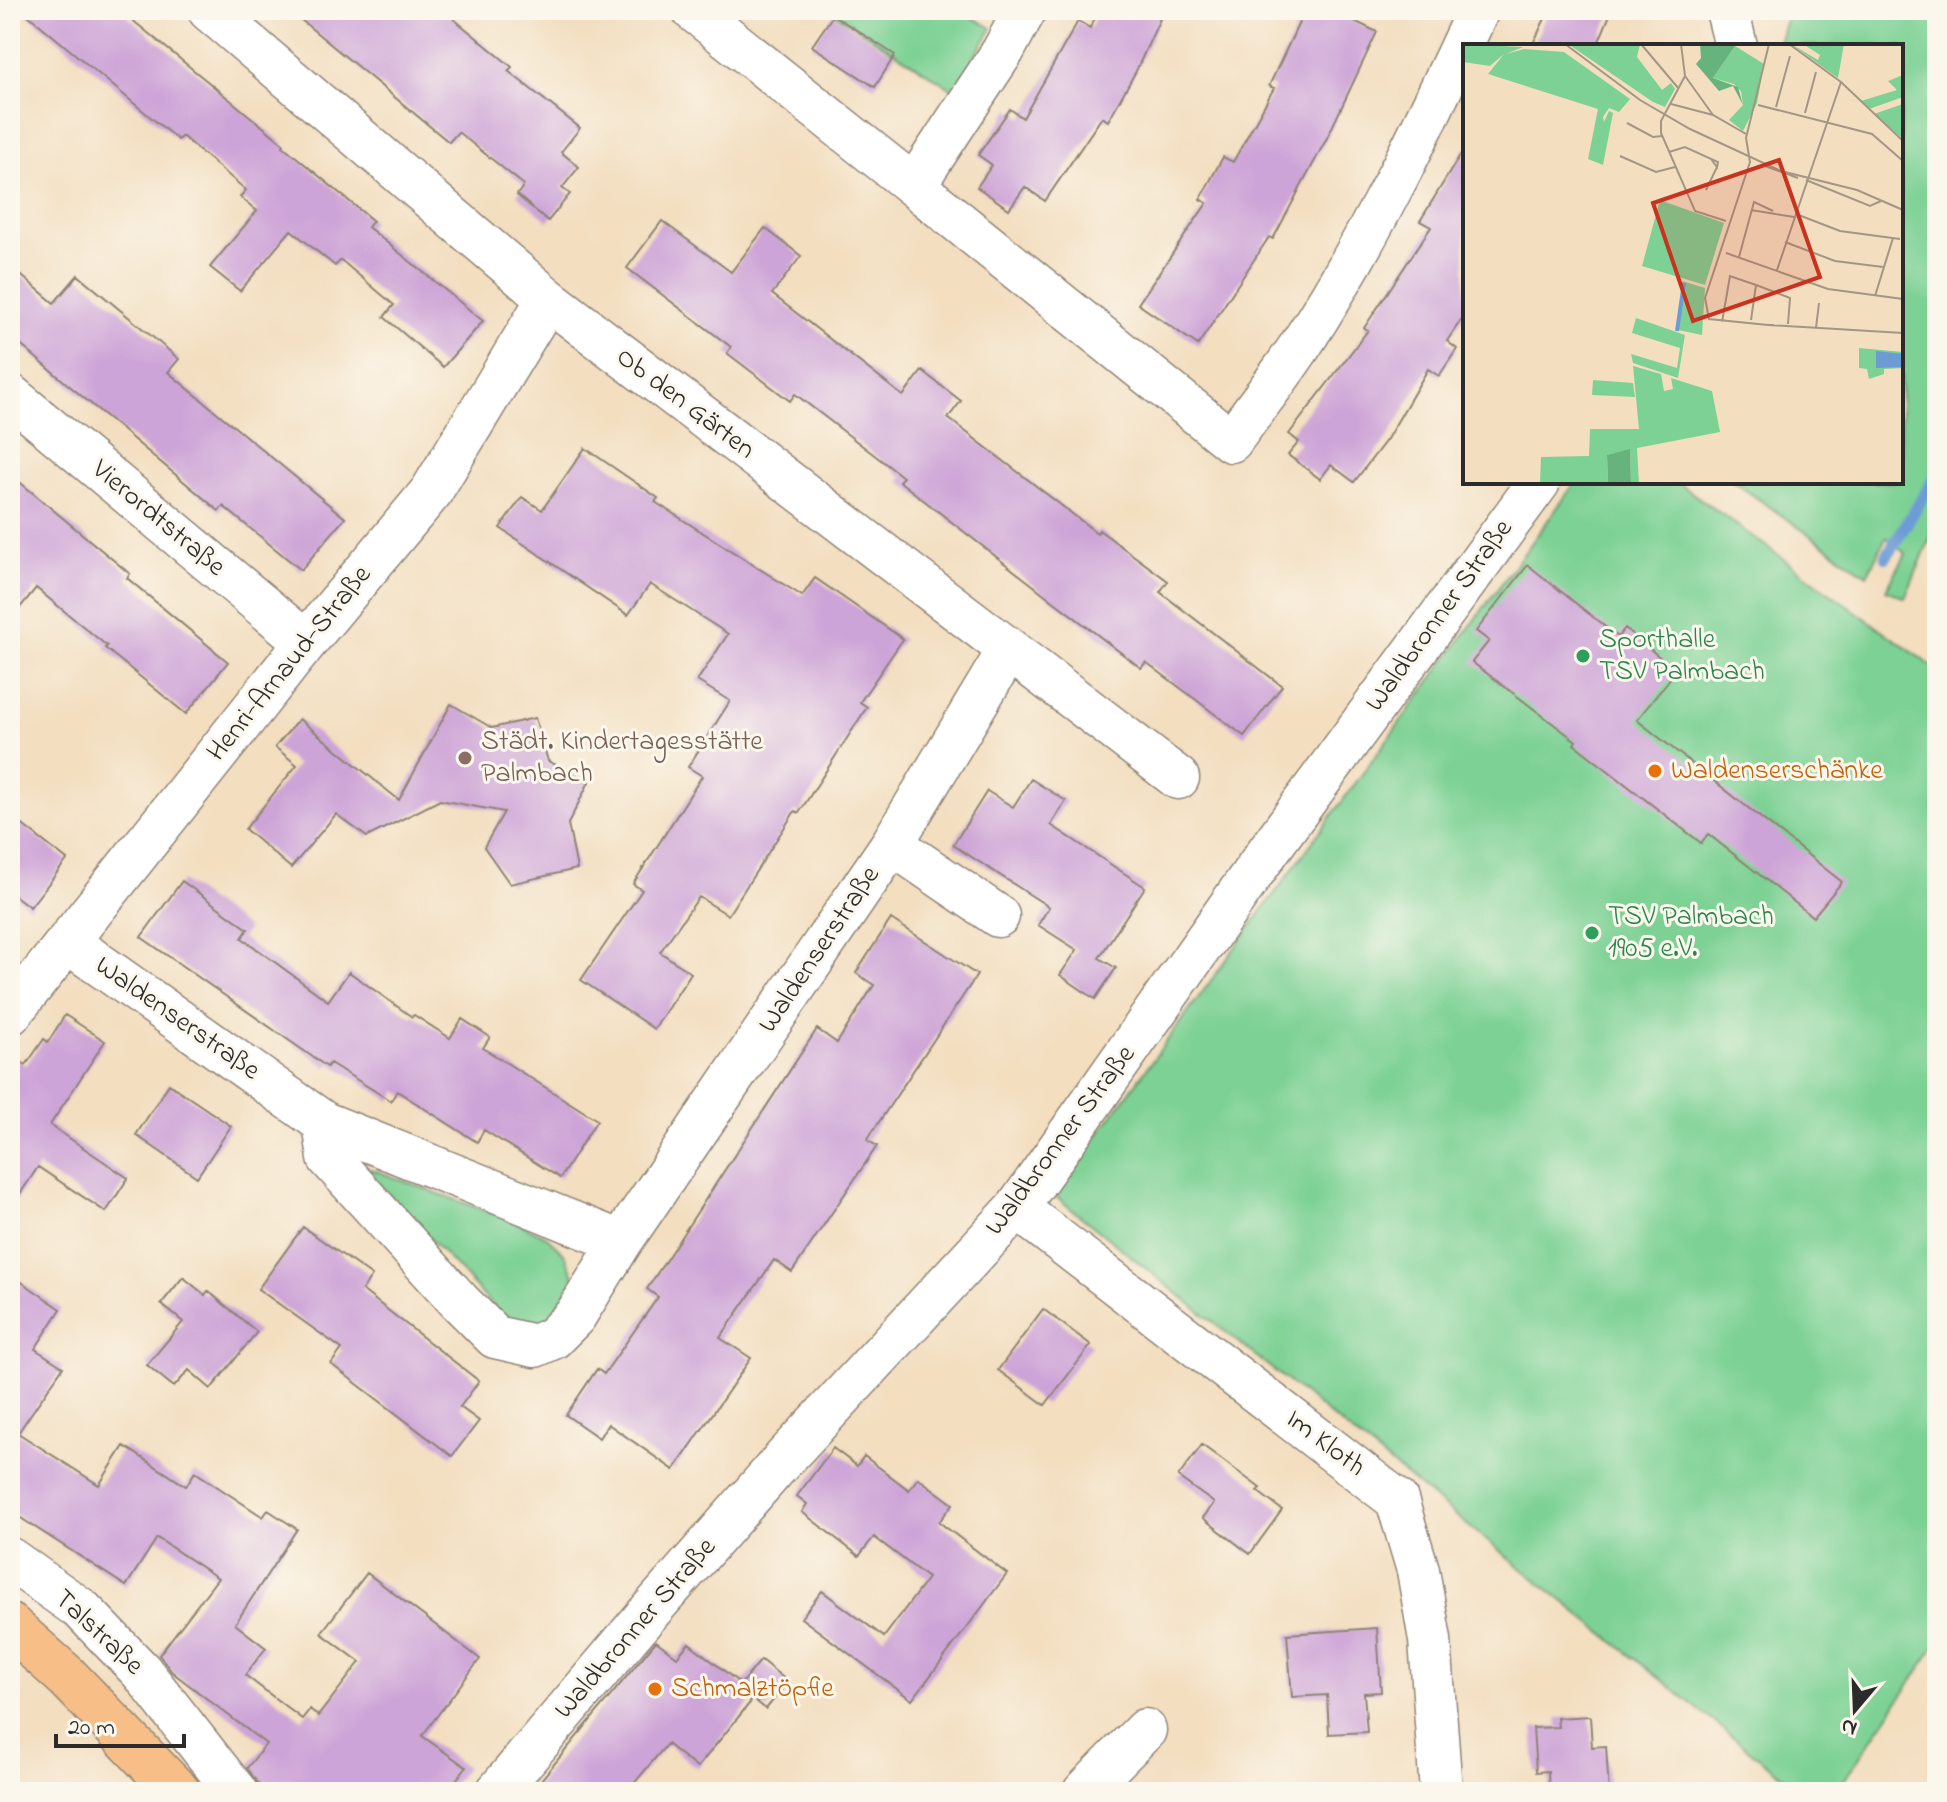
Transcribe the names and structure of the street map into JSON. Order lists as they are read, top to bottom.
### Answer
{
  "streets": {
    "main road": ["Talstraße"],
    "street": [
      "Ob den Gärten",
      "Vierordtstraße",
      "Waldbronner Straße",
      "Henri-Arnaud-Straße",
      "Waldenserstraße",
      "Im Kloth"
    ]
  },
  "crossings": [
    ["Ob den Gärten", "Henri-Arnaud-Straße"],
    ["Ob den Gärten", "Waldenserstraße"],
    ["Vierordtstraße", "Henri-Arnaud-Straße"],
    ["Waldbronner Straße", "Im Kloth"],
    ["Henri-Arnaud-Straße", "Waldenserstraße"]
  ],
  "places": [
    "Sporthalle TSV Palmbach",
    "Städt. Kindertagesstätte Palmbach",
    "Waldenserschänke",
    "TSV Palmbach 1905 e.V.",
    "Schmalztöpfle"
  ],
  "scale_bar": "20 m",
  "north": "bottom"
}
